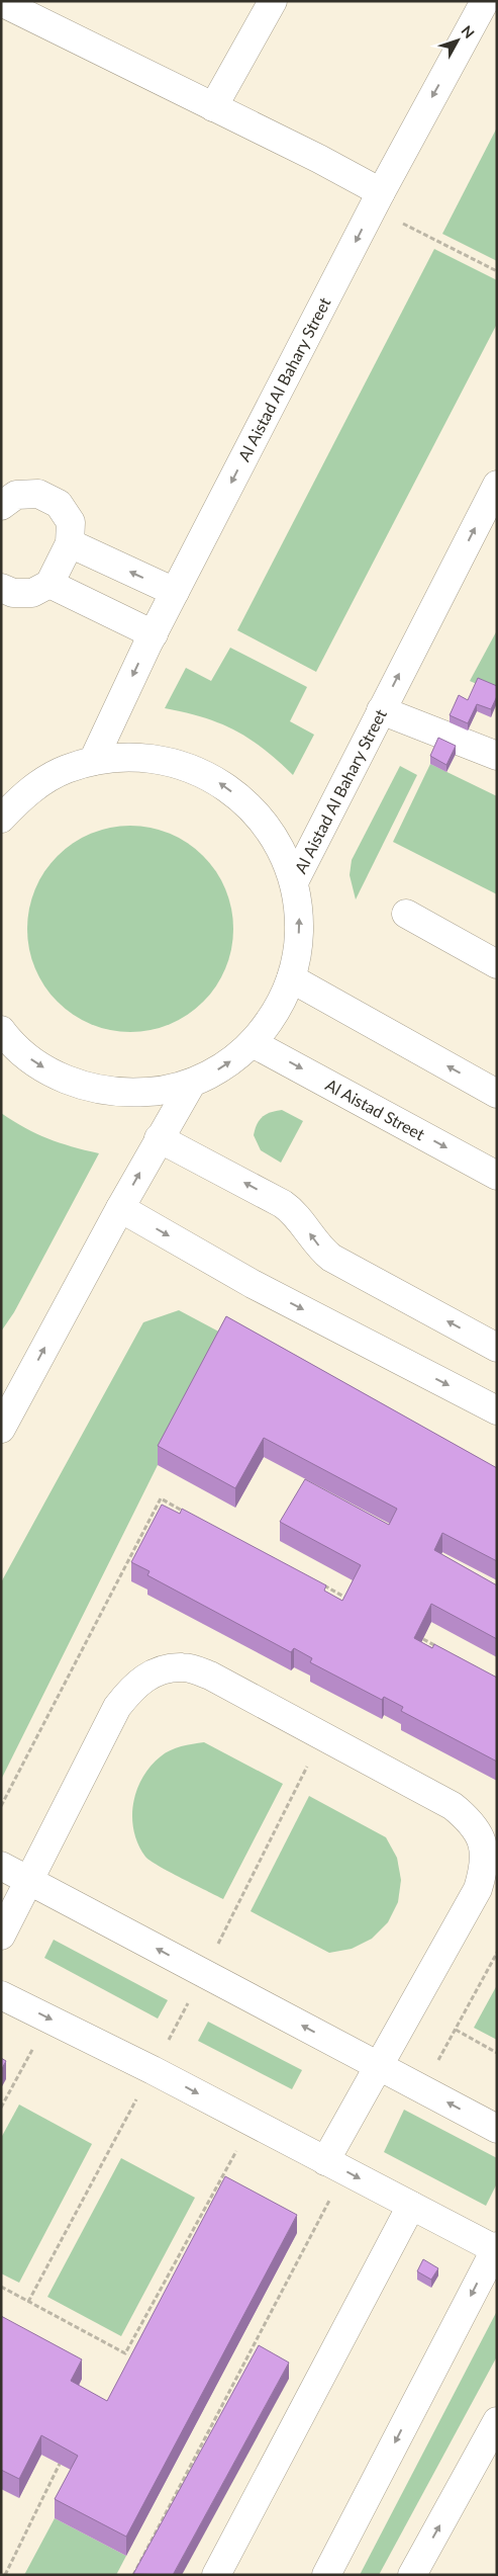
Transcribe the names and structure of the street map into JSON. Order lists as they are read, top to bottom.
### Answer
{
  "streets": {
    "street": ["Al Aistad Al Bahary Street", "Al Aistad Street"]
  },
  "north": "top right"
}
